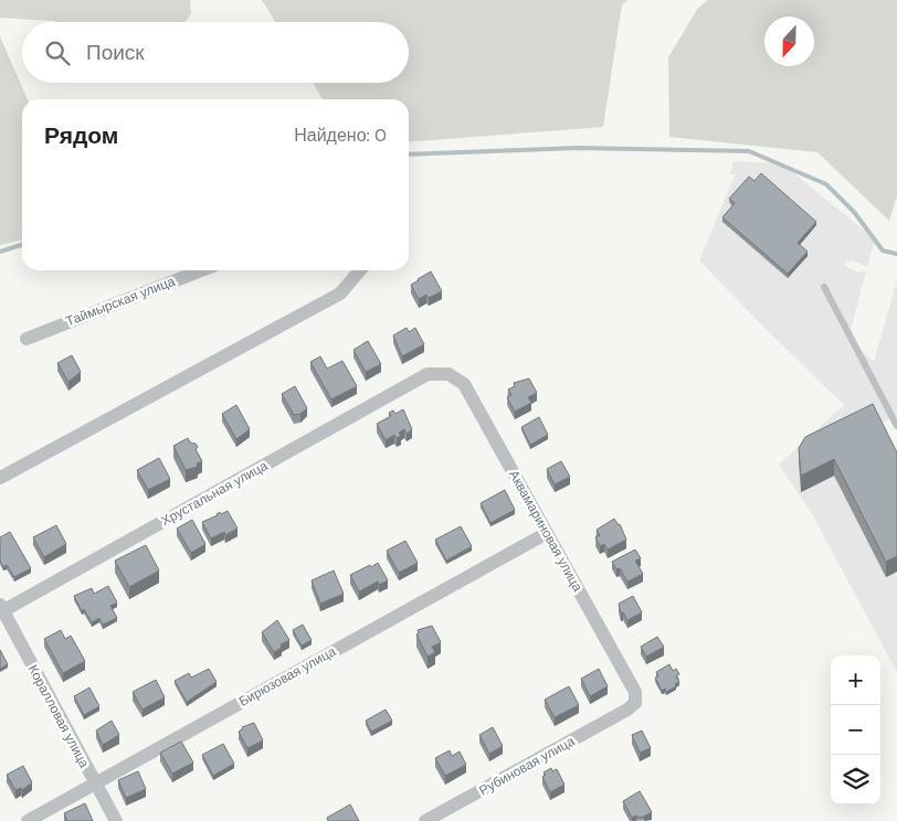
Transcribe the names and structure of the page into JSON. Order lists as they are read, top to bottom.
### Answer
{
  "streets": {
    "street": [
      "Таймырская улица",
      "Хрустальная улица",
      "Аквамариновая улица",
      "Бирюзовая улица",
      "Коралловая улица",
      "Рубиновая улица"
    ]
  },
  "crossings": [
    ["Хрустальная улица", "Аквамариновая улица"],
    ["Хрустальная улица", "Коралловая улица"],
    ["Аквамариновая улица", "Бирюзовая улица"],
    ["Аквамариновая улица", "Рубиновая улица"],
    ["Бирюзовая улица", "Коралловая улица"]
  ],
  "north": "bottom",
  "page": {
    "search": "Поиск",
    "heading": ["Рядом", "Найдено: 0"],
    "map_buttons": ["+", "−"]
  }
}
